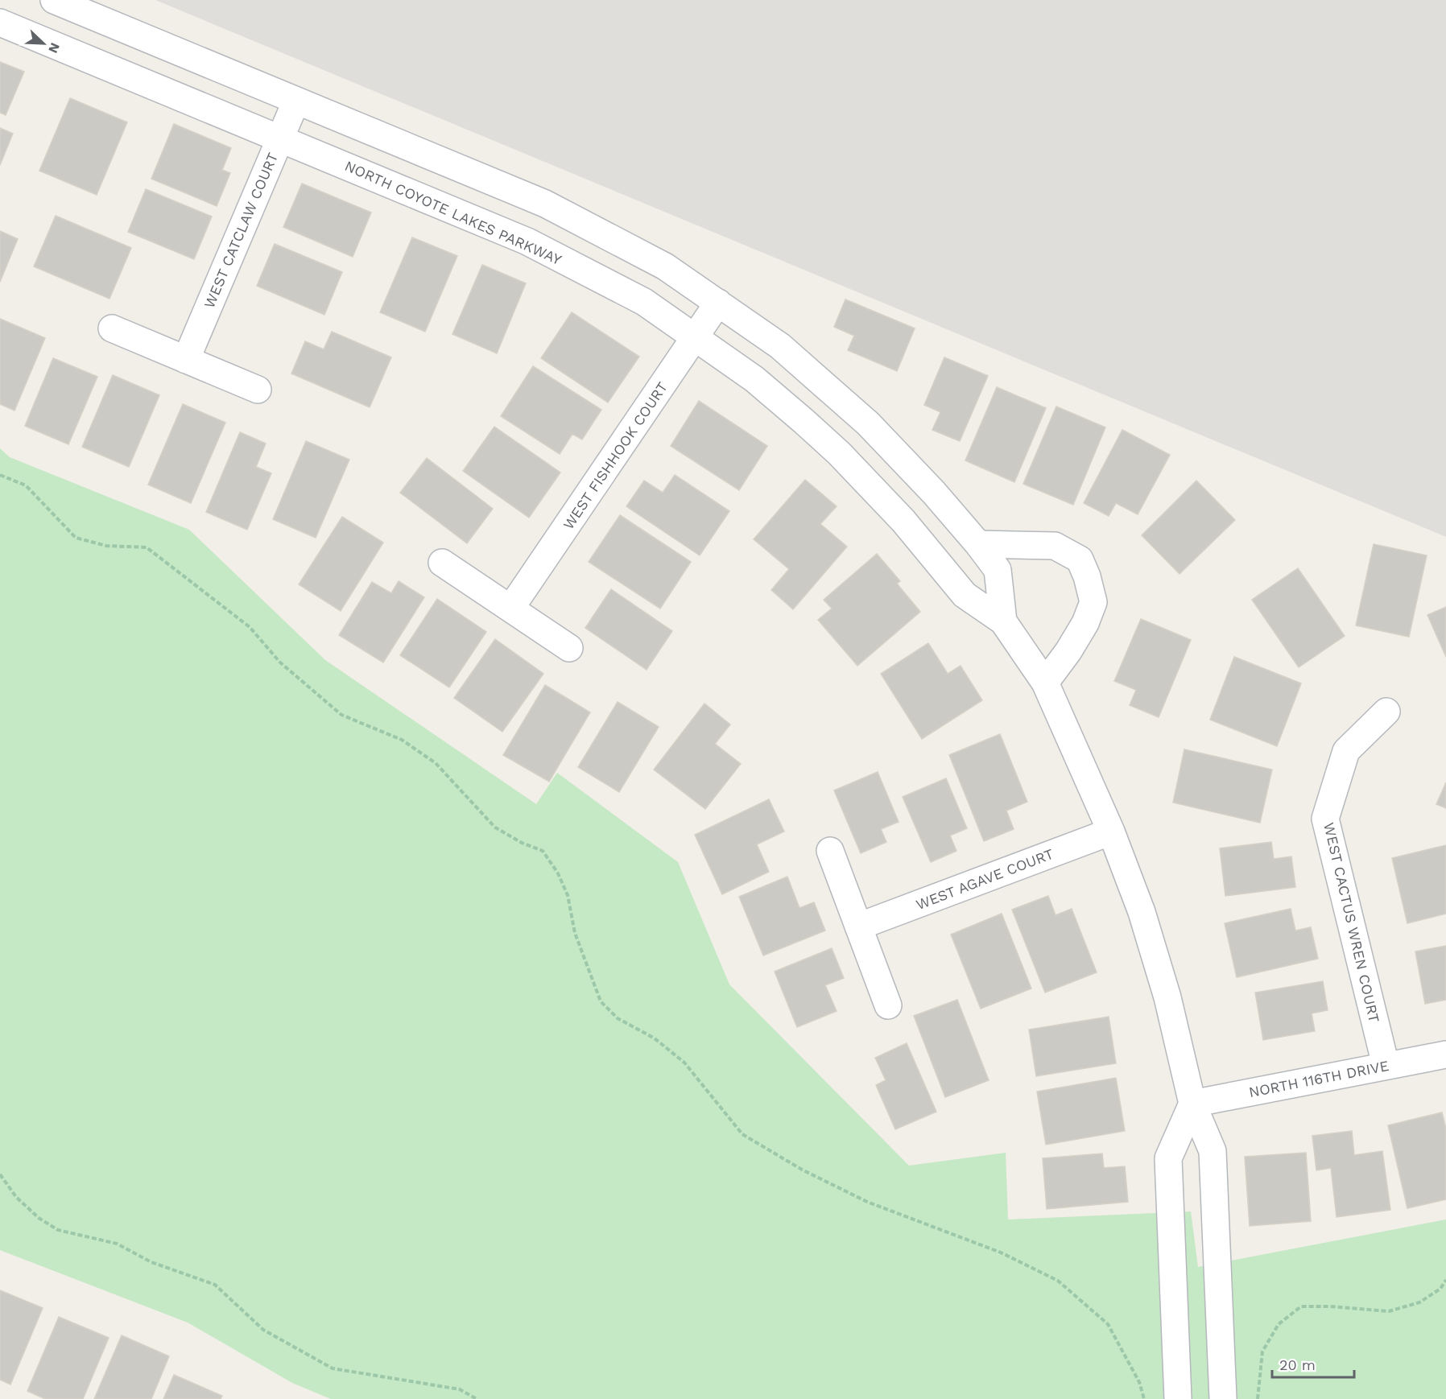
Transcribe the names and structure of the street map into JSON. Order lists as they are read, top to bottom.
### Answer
{
  "streets": {
    "street": [
      "NORTH COYOTE LAKES PARKWAY",
      "WEST CATCLAW COURT",
      "WEST FISHHOOK COURT",
      "WEST AGAVE COURT",
      "WEST CACTUS WREN COURT",
      "NORTH 116TH DRIVE"
    ]
  },
  "crossings": [
    ["NORTH COYOTE LAKES PARKWAY", "WEST CATCLAW COURT"],
    ["NORTH COYOTE LAKES PARKWAY", "WEST FISHHOOK COURT"],
    ["NORTH COYOTE LAKES PARKWAY", "WEST AGAVE COURT"],
    ["NORTH COYOTE LAKES PARKWAY", "NORTH 116TH DRIVE"],
    ["WEST CACTUS WREN COURT", "NORTH 116TH DRIVE"]
  ],
  "scale_bar": "20 m",
  "north": "bottom right"
}
